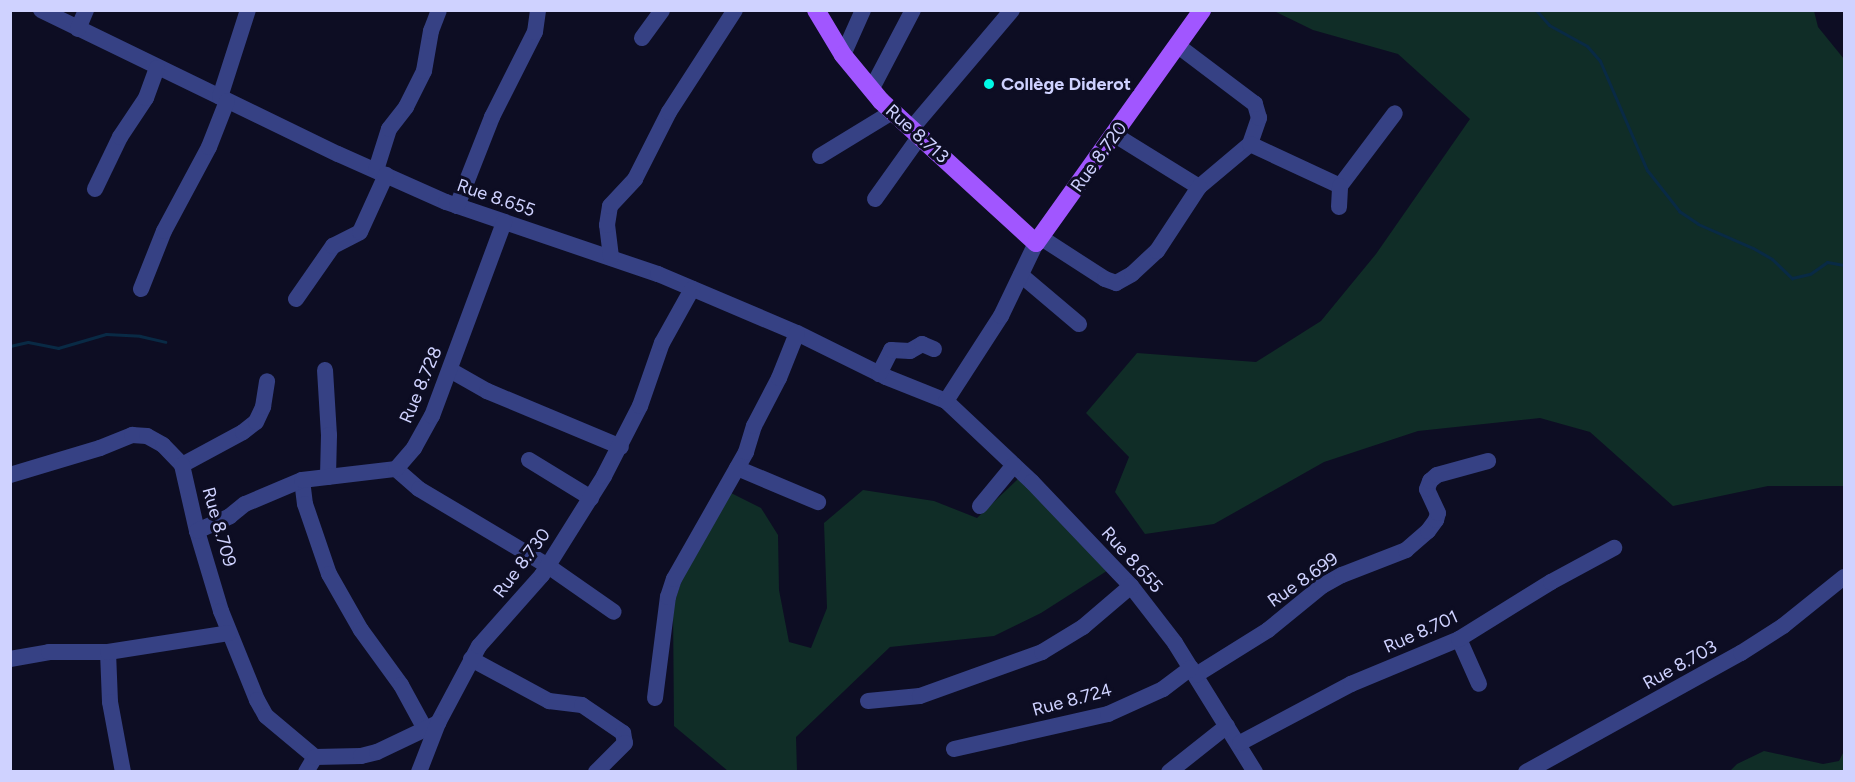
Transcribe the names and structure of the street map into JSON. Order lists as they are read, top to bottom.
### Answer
{
  "streets": {
    "main road": ["Rue 8.713", "Rue 8.720"],
    "street": [
      "Rue 8.655",
      "Rue 8.728",
      "Rue 8.709",
      "Rue 8.730",
      "Rue 8.699",
      "Rue 8.701",
      "Rue 8.703",
      "Rue 8.724"
    ]
  },
  "crossings": [
    ["Rue 8.713", "Rue 8.720"],
    ["Rue 8.655", "Rue 8.728"],
    ["Rue 8.655", "Rue 8.730"],
    ["Rue 8.655", "Rue 8.699"],
    ["Rue 8.655", "Rue 8.701"],
    ["Rue 8.655", "Rue 8.724"],
    ["Rue 8.699", "Rue 8.724"]
  ],
  "places": ["Collège Diderot"]
}
